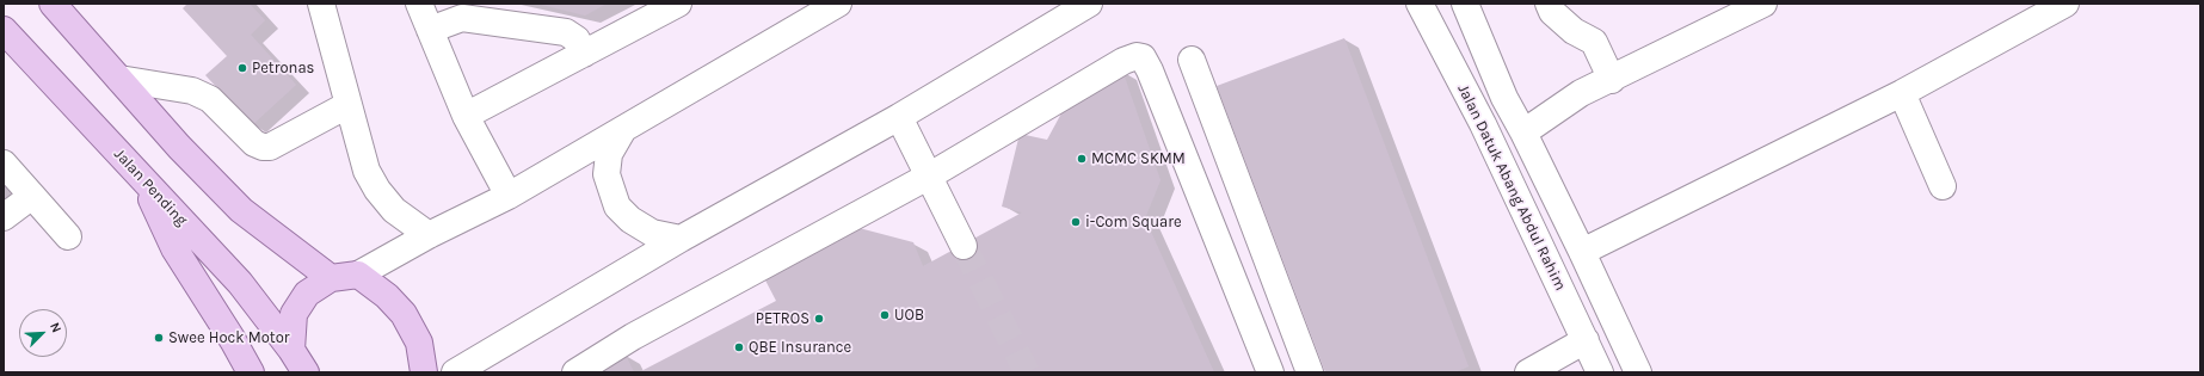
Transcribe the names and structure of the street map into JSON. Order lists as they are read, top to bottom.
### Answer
{
  "streets": {
    "main road": ["Jalan Pending"],
    "street": ["Jalan Datuk Abang Abdul Rahim"]
  },
  "places": [
    "Petronas",
    "MCMC SKMM",
    "i-Com Square",
    "UOB",
    "PETROS",
    "Swee Hock Motor",
    "QBE Insurance"
  ],
  "north": "top right"
}
